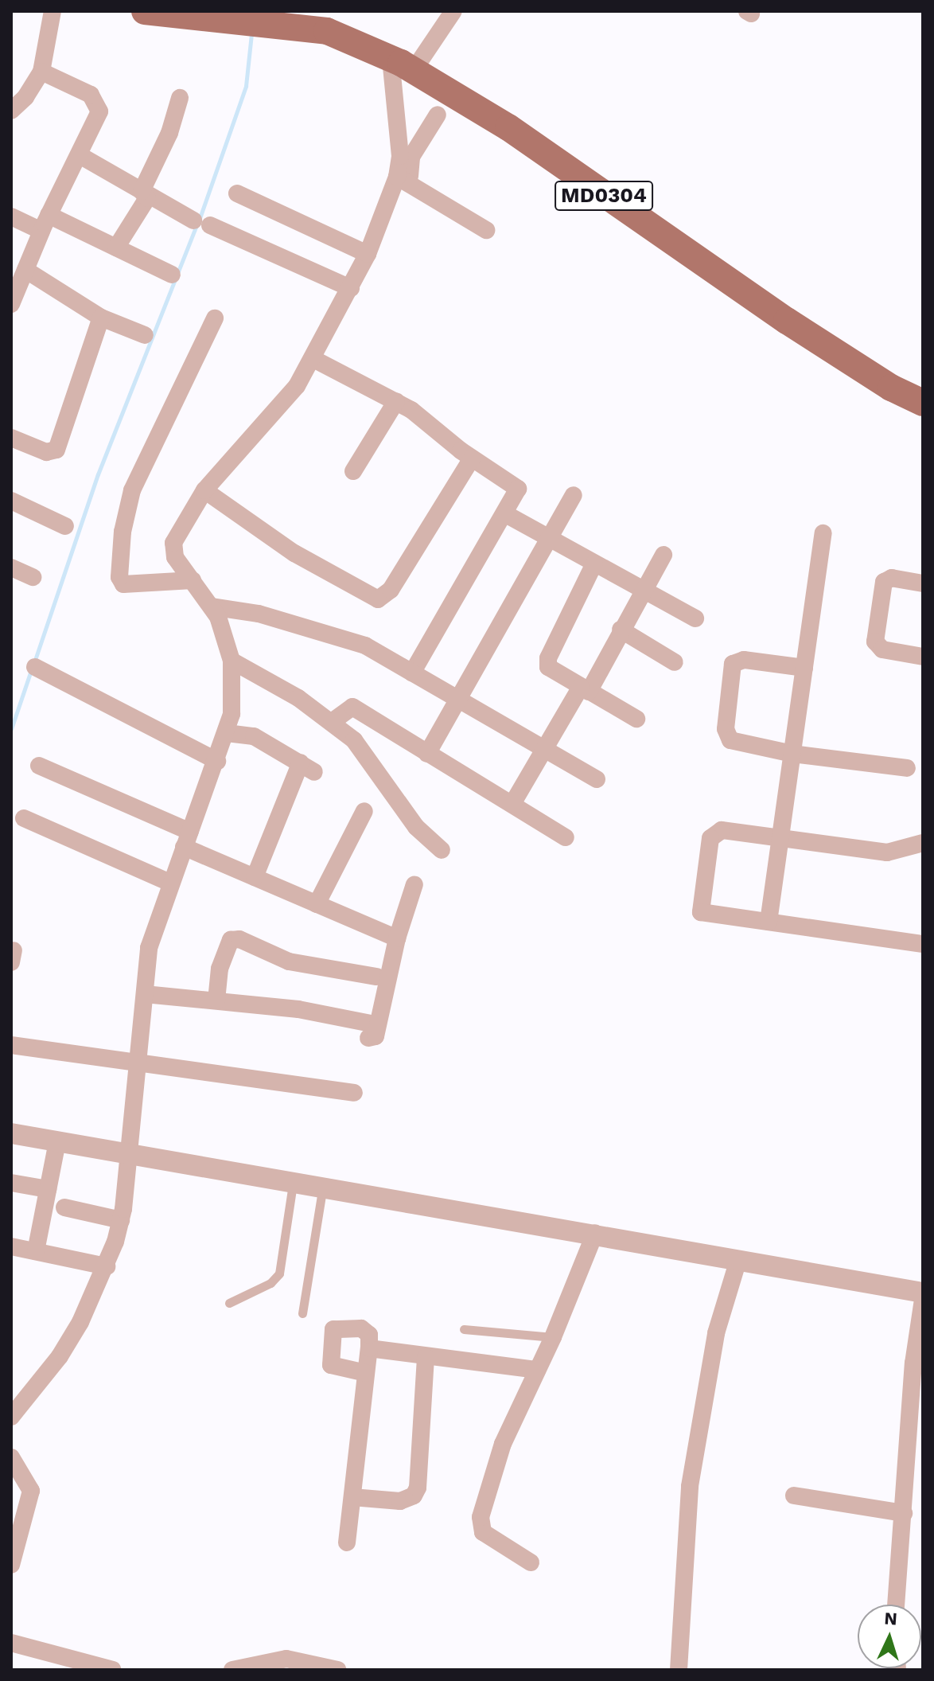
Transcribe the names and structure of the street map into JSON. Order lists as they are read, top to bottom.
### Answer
{
  "streets": {
    "main road": ["MD0304"]
  },
  "north": "top"
}
